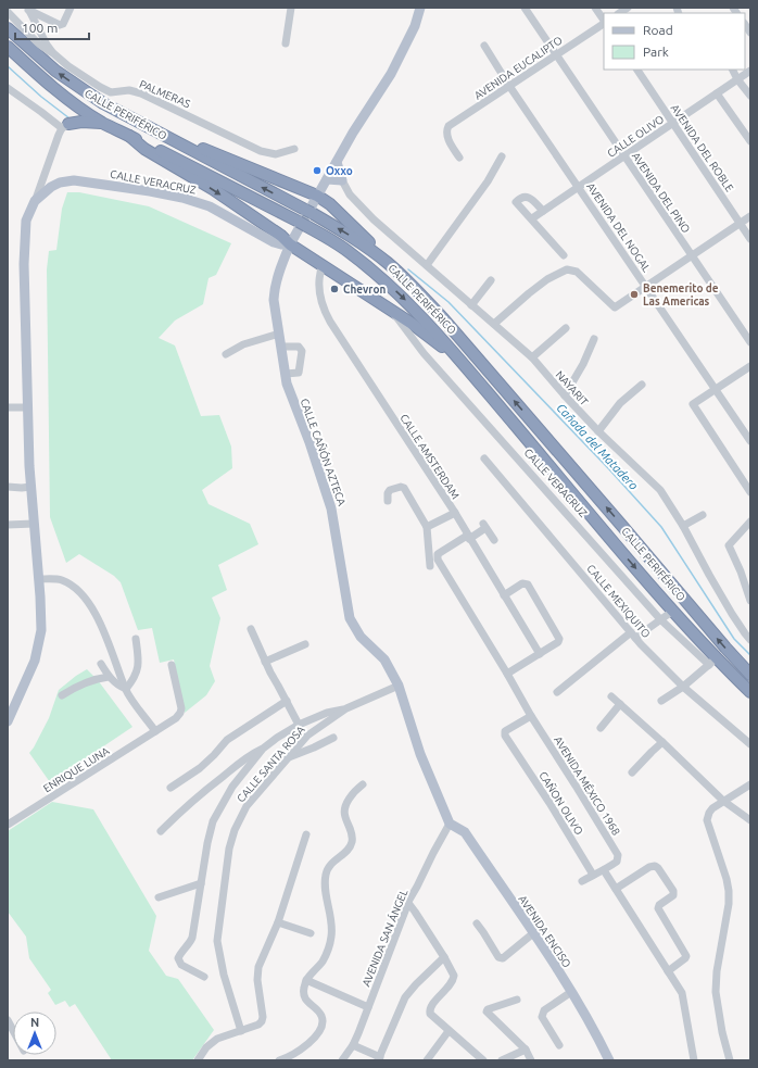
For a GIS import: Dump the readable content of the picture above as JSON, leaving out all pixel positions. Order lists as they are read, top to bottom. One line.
{"streets":{"highway":["CALLE PERIFÉRICO"],"main road":["CALLE VERACRUZ","CALLE CAÑÓN AZTECA","AVENIDA ENCISO"],"street":["AVENIDA EUCALIPTO","PALMERAS","CALLE OLIVO","AVENIDA DEL ROBLE","AVENIDA DEL PINO","AVENIDA DEL NOGAL","NAYARIT","CALLE AMSTERDAM","CALLE MEXIQUITO","CALLE SANTA ROSA","ENRIQUE LUNA","AVENIDA MÉXICO 1968","CAÑON OLIVO","AVENIDA SAN ÁNGEL"]},"crossings":[["AVENIDA EUCALIPTO","AVENIDA DEL PINO"],["AVENIDA EUCALIPTO","AVENIDA DEL NOGAL"],["CALLE PERIFÉRICO","CALLE VERACRUZ"],["CALLE OLIVO","AVENIDA DEL ROBLE"],["CALLE OLIVO","AVENIDA DEL PINO"],["CALLE OLIVO","AVENIDA DEL NOGAL"],["CALLE VERACRUZ","CALLE CAÑÓN AZTECA"],["CALLE CAÑÓN AZTECA","CALLE SANTA ROSA"],["CALLE CAÑÓN AZTECA","AVENIDA ENCISO"],["CALLE CAÑÓN AZTECA","AVENIDA SAN ÁNGEL"],["CALLE AMSTERDAM","AVENIDA MÉXICO 1968"],["AVENIDA MÉXICO 1968","CAÑON OLIVO"],["AVENIDA ENCISO","AVENIDA SAN ÁNGEL"]],"water":["Cañada del Matadero"],"places":["Oxxo","Chevron","Benemerito de Las Americas"],"legend":["Road","Park"],"scale_bar":"100 m","north":"top"}
